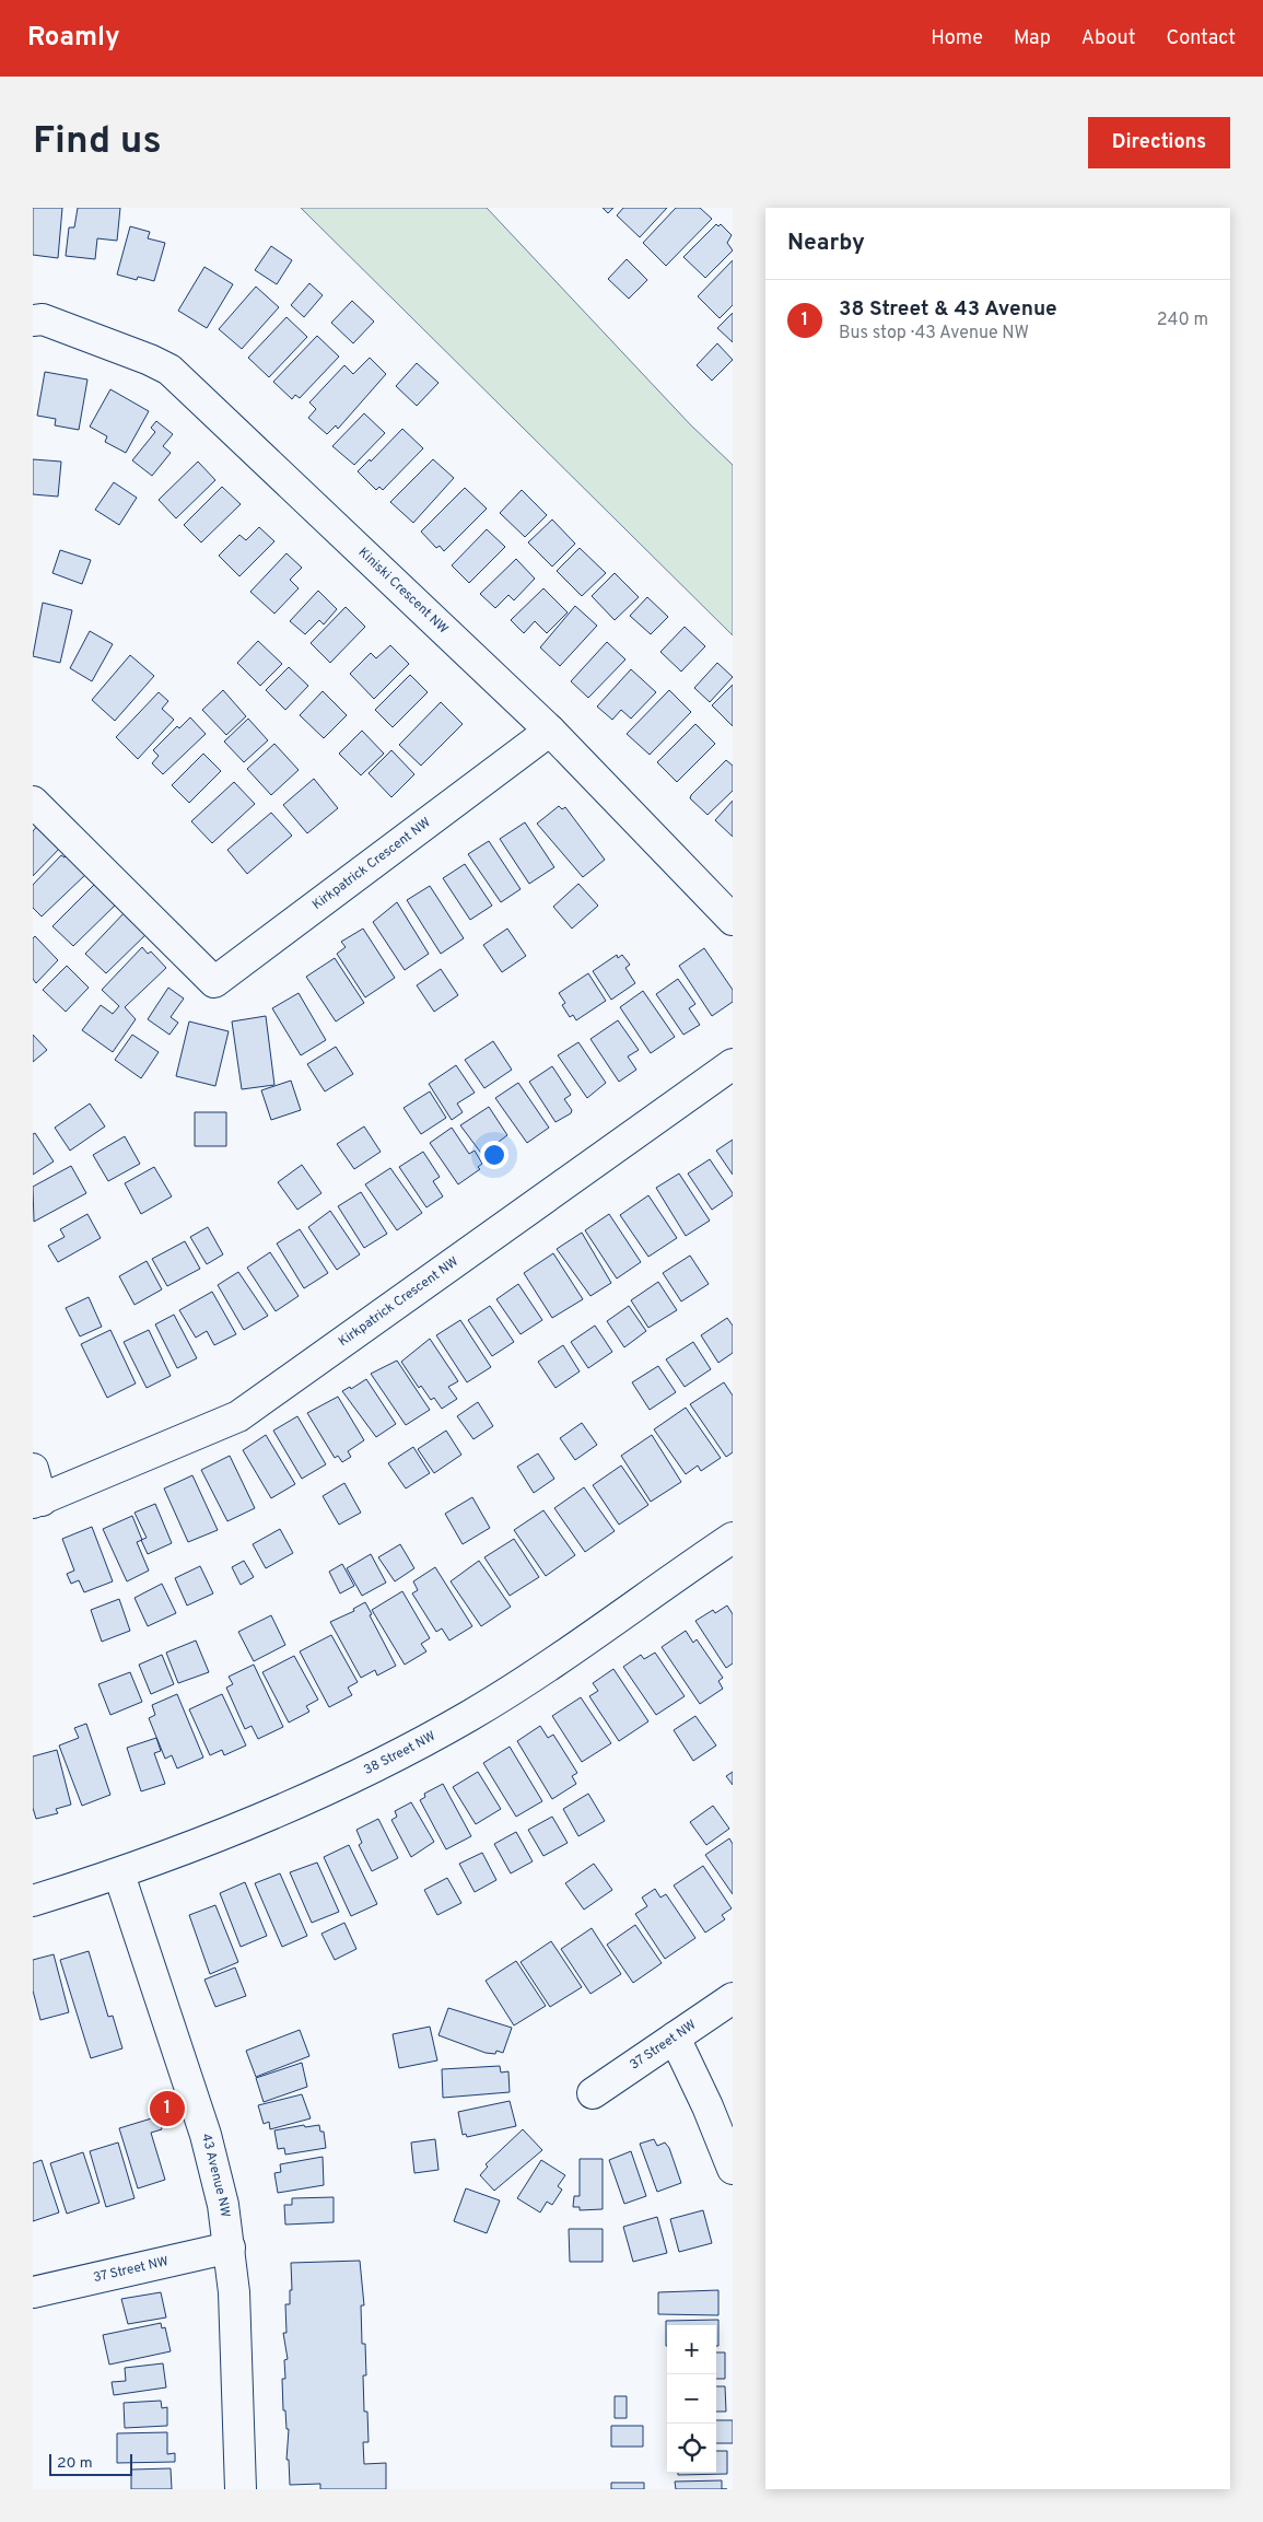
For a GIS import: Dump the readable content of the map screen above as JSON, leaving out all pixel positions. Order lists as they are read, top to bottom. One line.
{"streets":{"street":["Kiniski Crescent NW","Kirkpatrick Crescent NW","38 Street NW","37 Street NW","43 Avenue NW"]},"crossings":[["Kiniski Crescent NW","Kirkpatrick Crescent NW"],["38 Street NW","43 Avenue NW"],["37 Street NW","43 Avenue NW"]],"scale_bar":"20 m","page":{"header":"Roamly","nav":["Home","Map","About","Contact"],"buttons":"Directions","title":"Find us","heading":"Nearby","list":[{"mark":"1","name":"38 Street & 43 Avenue","note":"Bus stop · 43 Avenue NW","value":"240 m"}],"pins":"1","map_buttons":["+","−"],"scale":"20 m"}}
